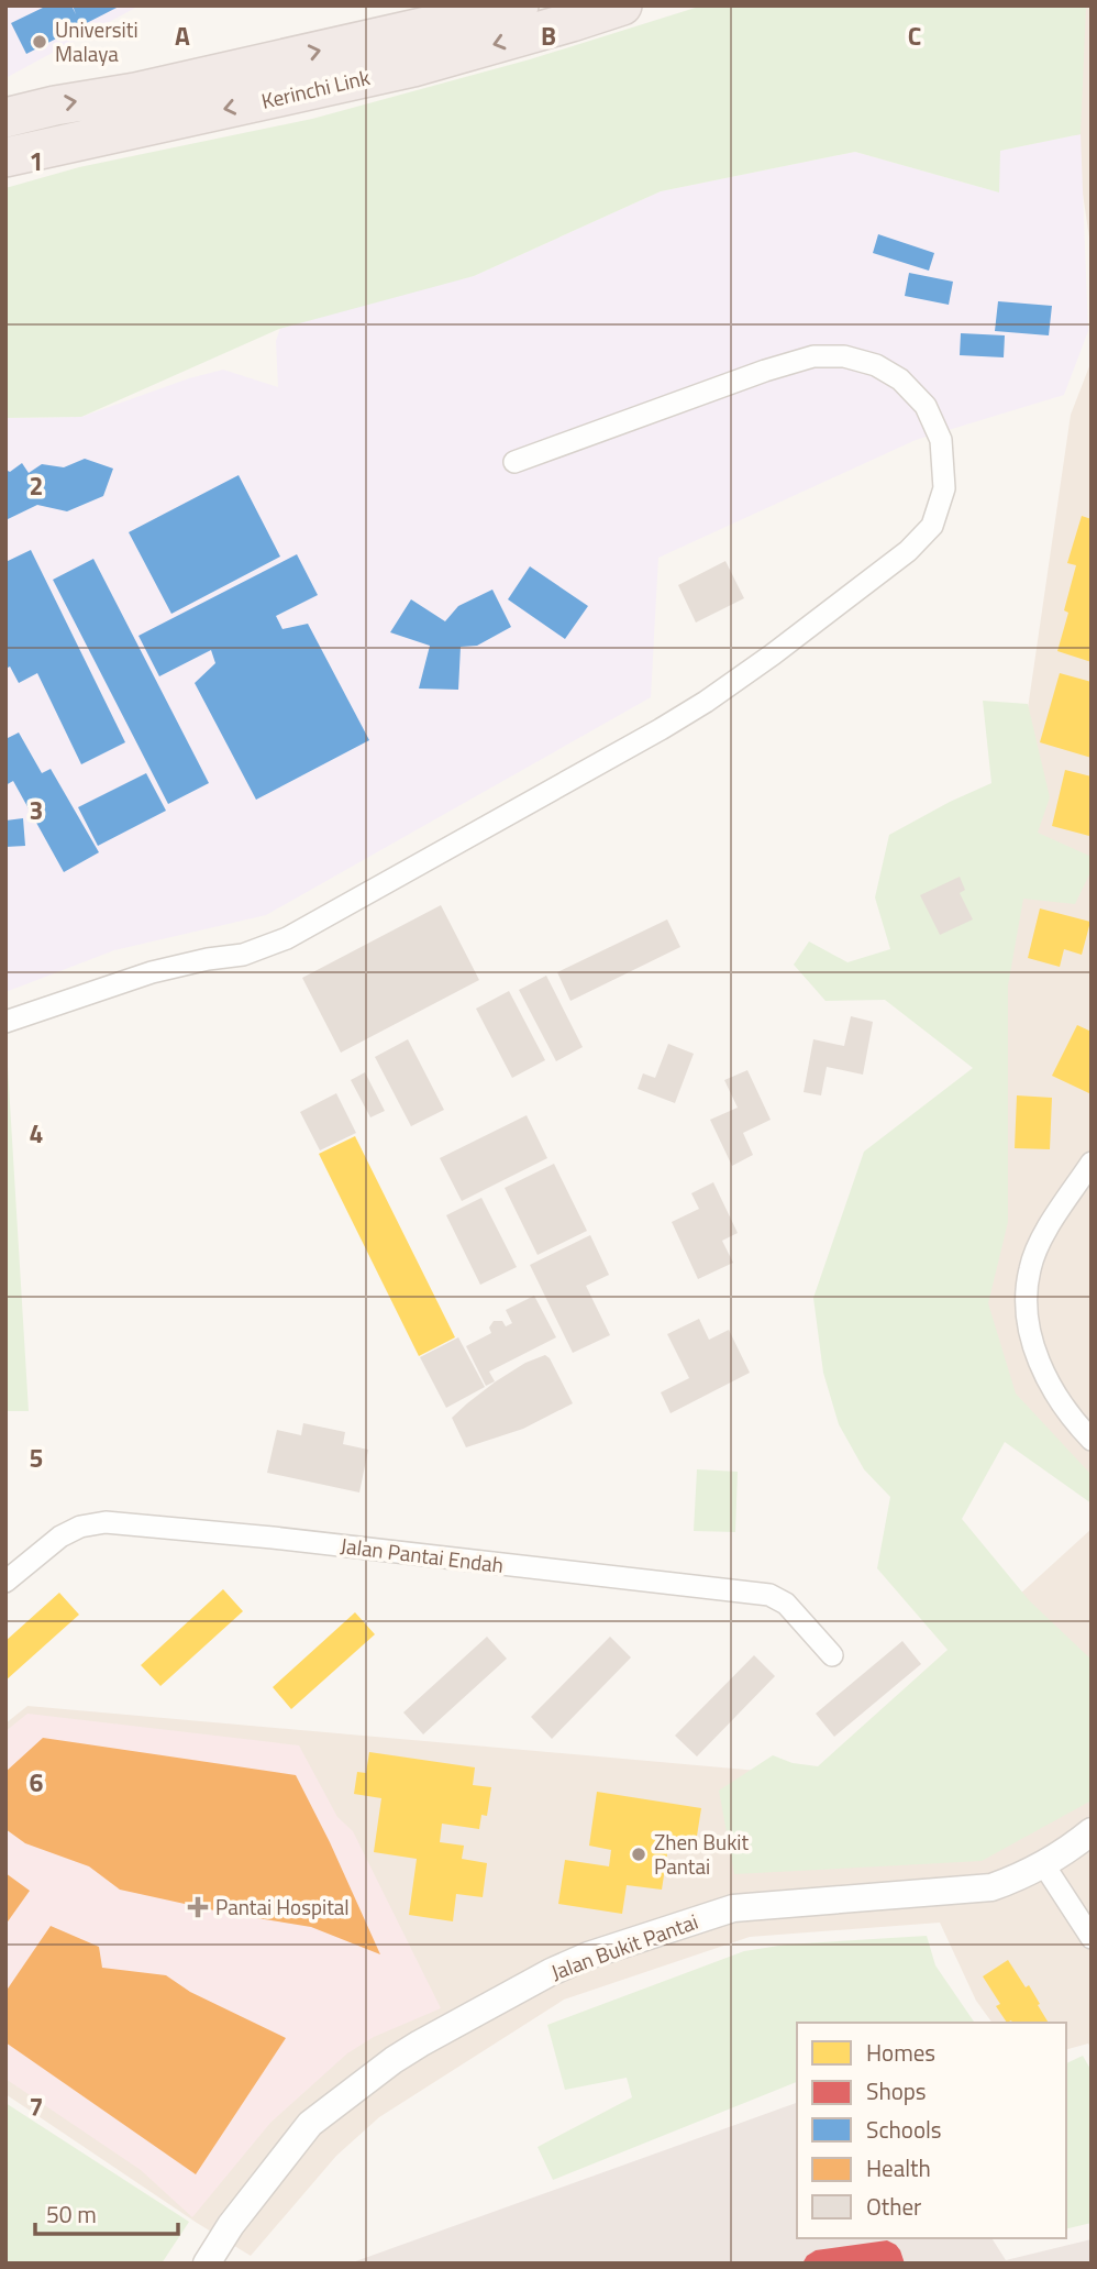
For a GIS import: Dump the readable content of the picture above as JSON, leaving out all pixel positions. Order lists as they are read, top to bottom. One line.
{"streets":{"highway":["Kerinchi Link"],"street":["Jalan Pantai Endah","Jalan Bukit Pantai"]},"places":{"other":["Universiti Malaya","Zhen Bukit Pantai"],"health":["Pantai Hospital"]},"legend":["Homes","Shops","Schools","Health","Other"],"scale_bar":"50 m","grid":{"columns":["A","B","C"],"rows":["1","2","3","4","5","6","7"]}}
